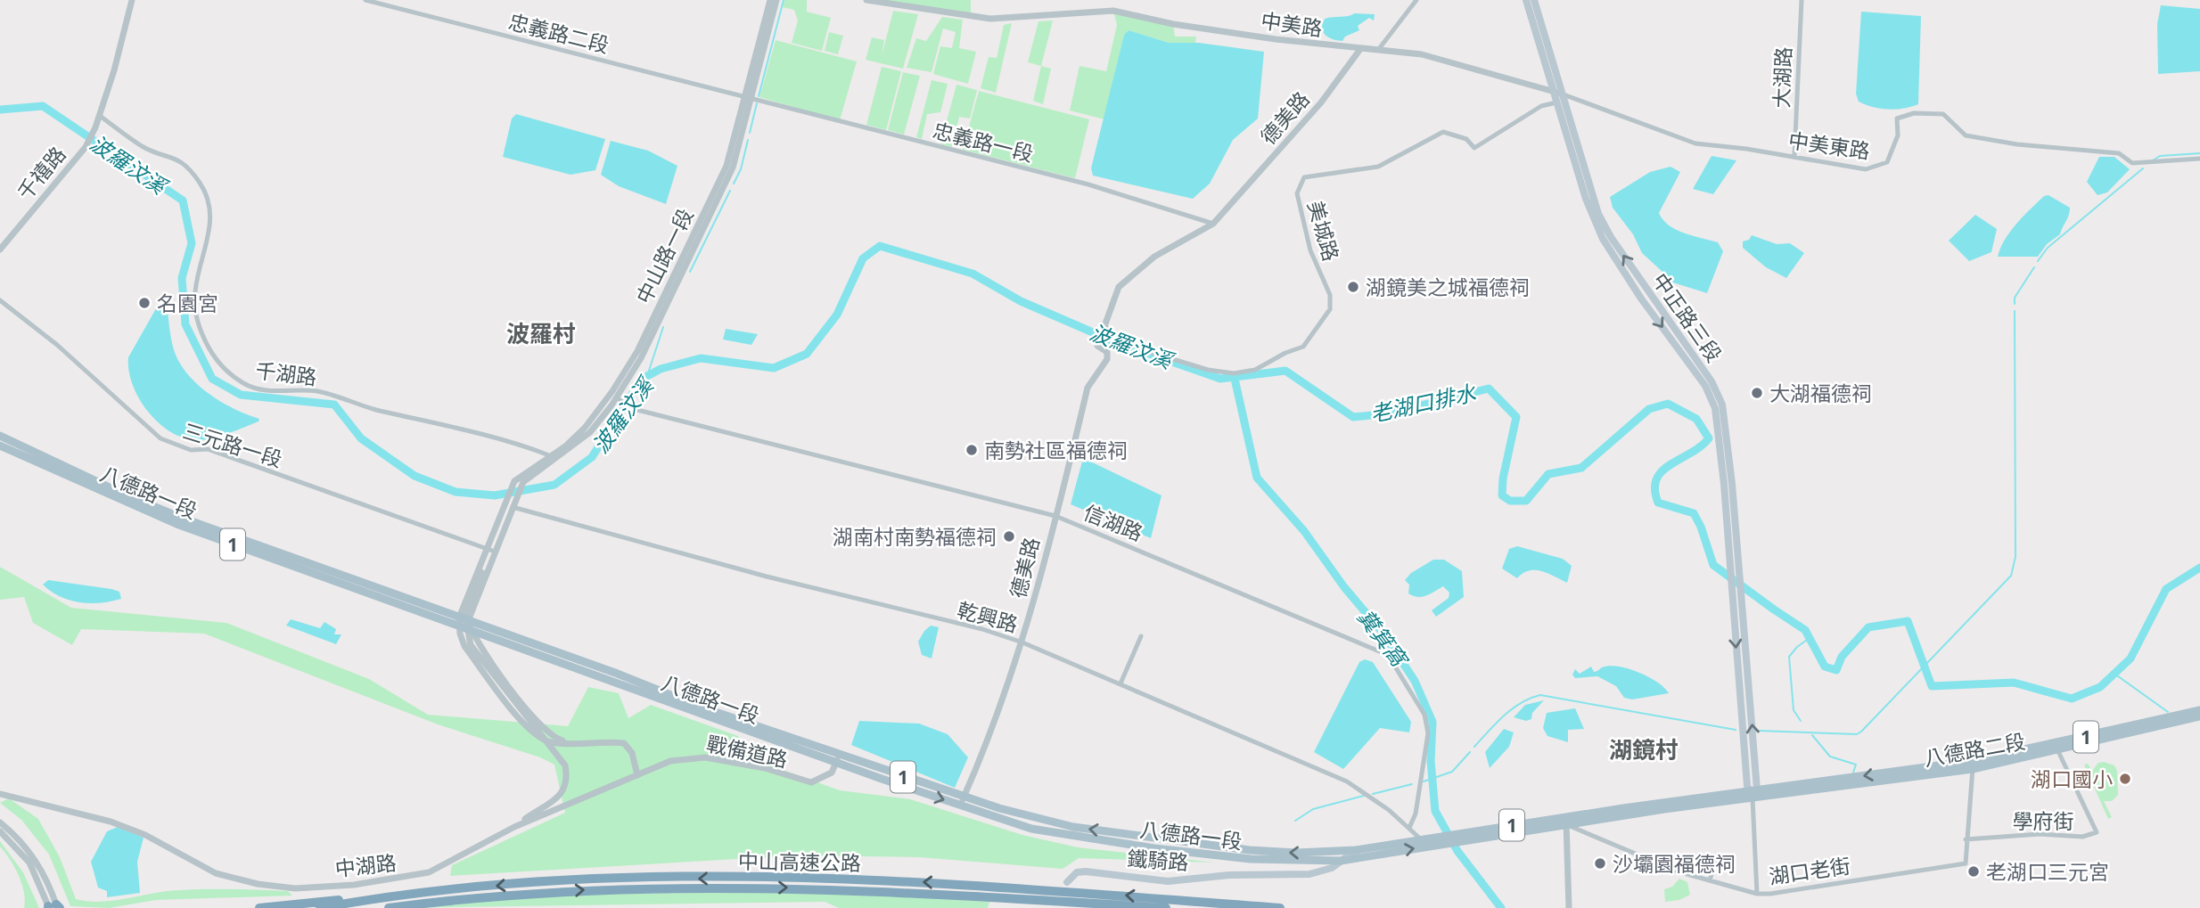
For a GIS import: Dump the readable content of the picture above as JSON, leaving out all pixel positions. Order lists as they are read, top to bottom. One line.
{"streets":{"highway":["中山高速公路"],"main road":["中正路三段","八德路一段","1","八德路二段","鐵騎路"],"street":["中美路","忠義路二段","大湖路","德美路","忠義路一段","中美東路","千禧路","美城路","中山路一段","千湖路","三元路一段","信湖路","乾興路","戰備道路","學府街","中湖路","湖口老街"]},"crossings":[["中美路","德美路"],["中美路","中美東路"],["中美路","中正路三段"],["忠義路二段","忠義路一段"],["忠義路二段","中山路一段"],["大湖路","中美東路"],["德美路","忠義路一段"],["德美路","美城路"],["德美路","八德路一段"],["德美路","信湖路"],["德美路","乾興路"],["忠義路一段","中山路一段"],["中美東路","中正路三段"],["千禧路","千湖路"],["美城路","中正路三段"],["中山路一段","千湖路"],["中山路一段","信湖路"],["中山路一段","乾興路"],["中正路三段","1"],["中正路三段","八德路二段"],["八德路一段","1"],["八德路一段","乾興路"],["八德路一段","戰備道路"],["八德路一段","鐵騎路"],["信湖路","乾興路"],["1","八德路二段"],["1","湖口老街"],["八德路二段","學府街"],["八德路二段","湖口老街"],["戰備道路","中湖路"],["學府街","湖口老街"]],"districts":["波羅村","湖鏡村"],"water":["波羅汶溪","老湖口排水","糞箕窩"],"places":["湖鏡美之城福德祠","名園宮","大湖福德祠","南勢社區福德祠","湖南村南勢福德祠","湖口國小","沙壩園福德祠","老湖口三元宮"]}
